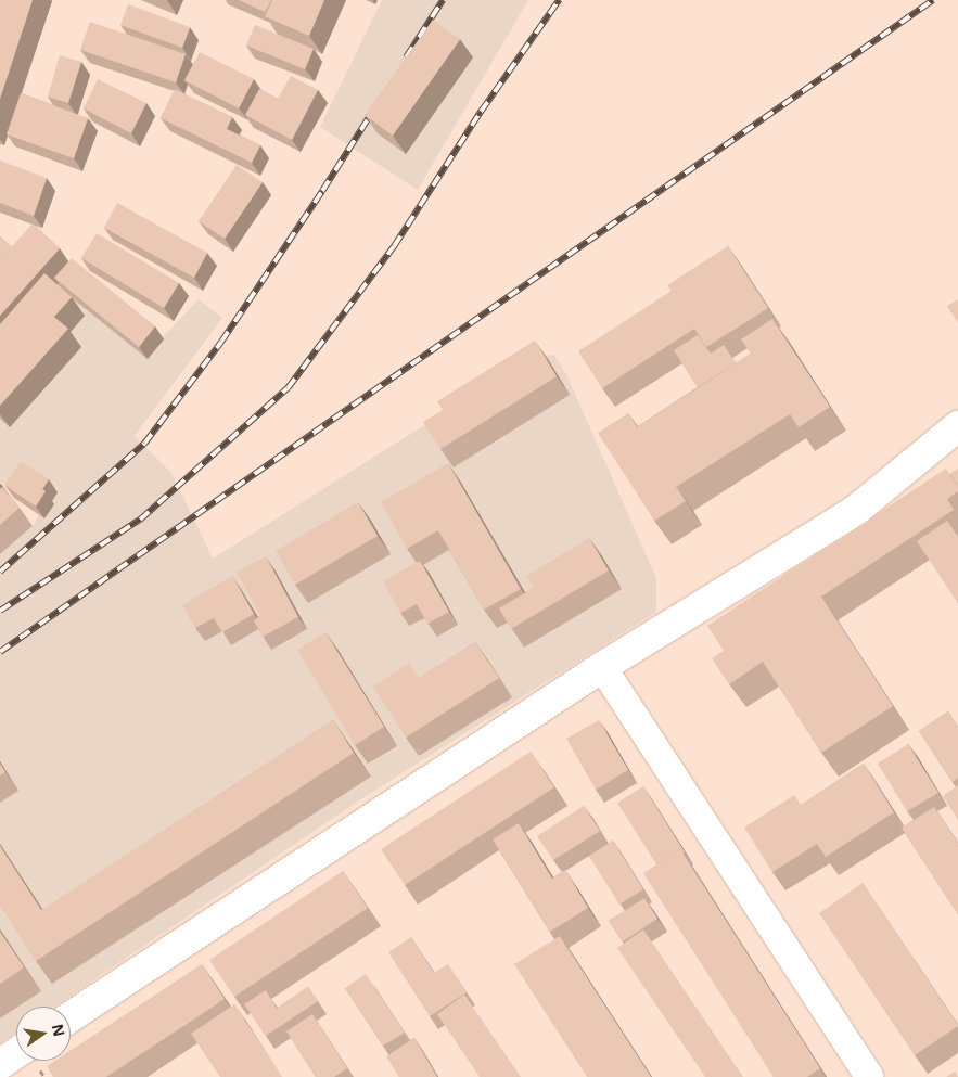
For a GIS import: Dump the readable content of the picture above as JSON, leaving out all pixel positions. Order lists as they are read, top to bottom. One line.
{"north":"right"}
